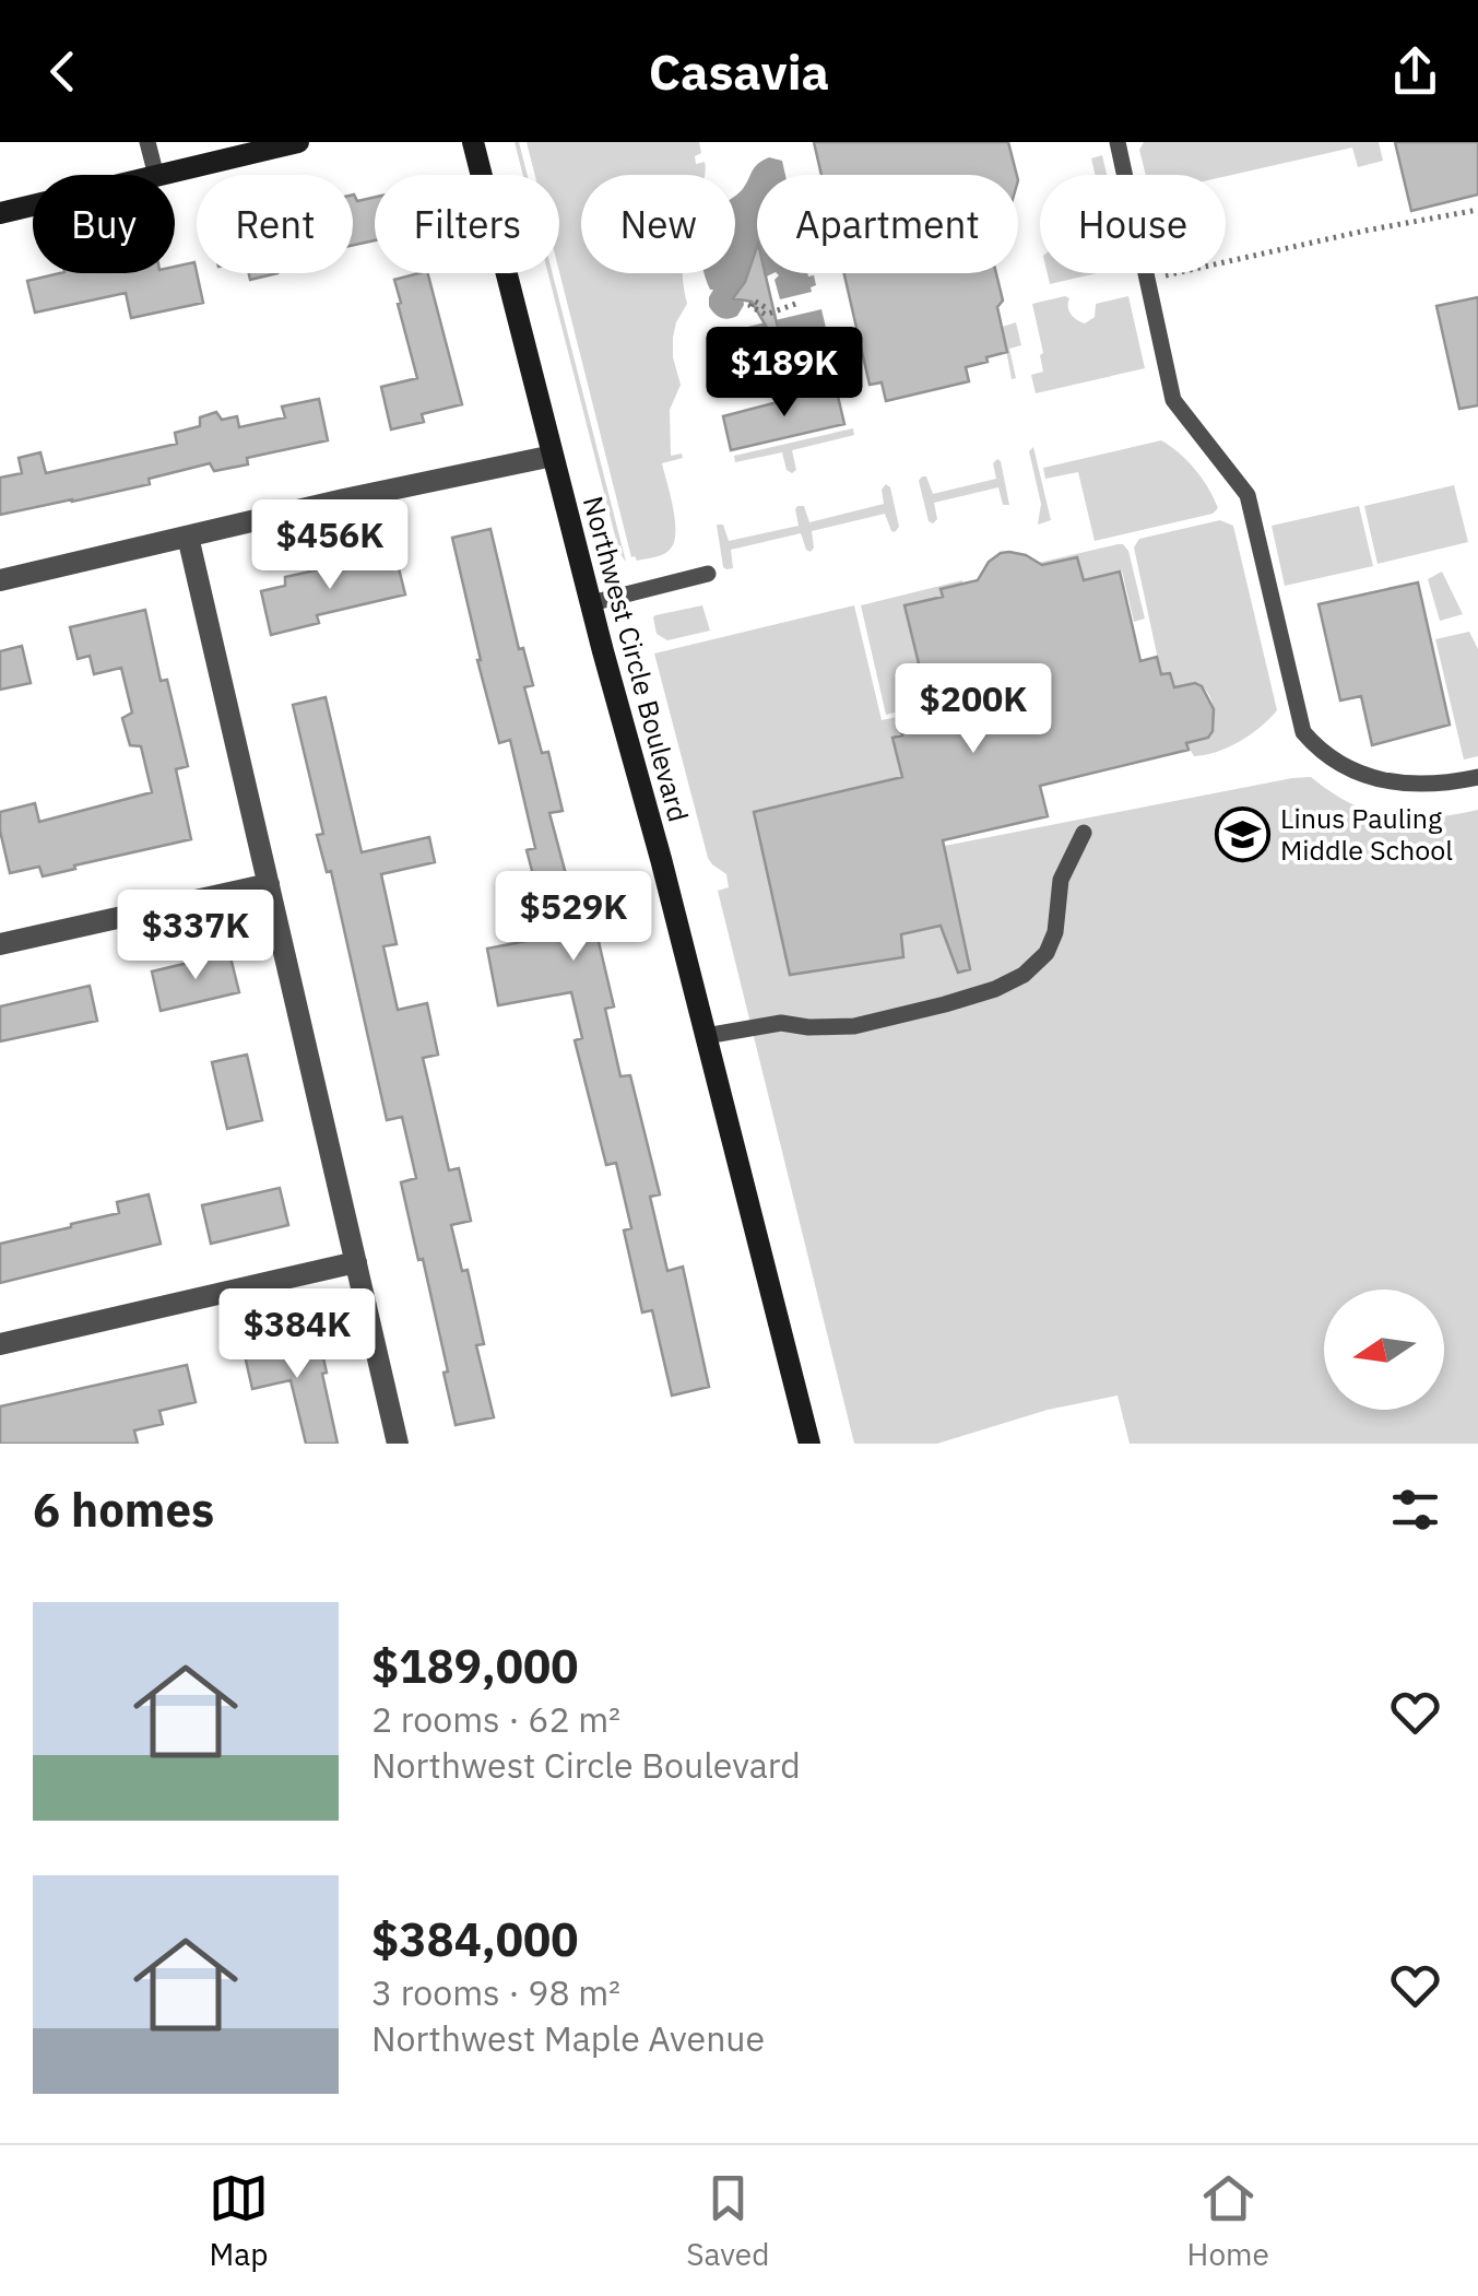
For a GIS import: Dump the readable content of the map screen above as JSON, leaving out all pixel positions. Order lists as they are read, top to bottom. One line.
{"streets":{"main road":["Northwest Circle Boulevard"]},"places":{"school or university":["Linus Pauling Middle School"]},"north":"left","page":{"header":"Casavia","chip":["Buy","Rent","Filters","New","Apartment","House"],"price":["$189K","$456K","$200K","$529K","$337K","$384K"],"heading":"6 homes","list":[{"name":"$189,000","note":"2 rooms · 62 m² · Northwest Circle Boulevard"},{"name":"$384,000","note":"3 rooms · 98 m² · Northwest Maple Avenue"}],"tabs":["Map","Saved","Home"]}}
